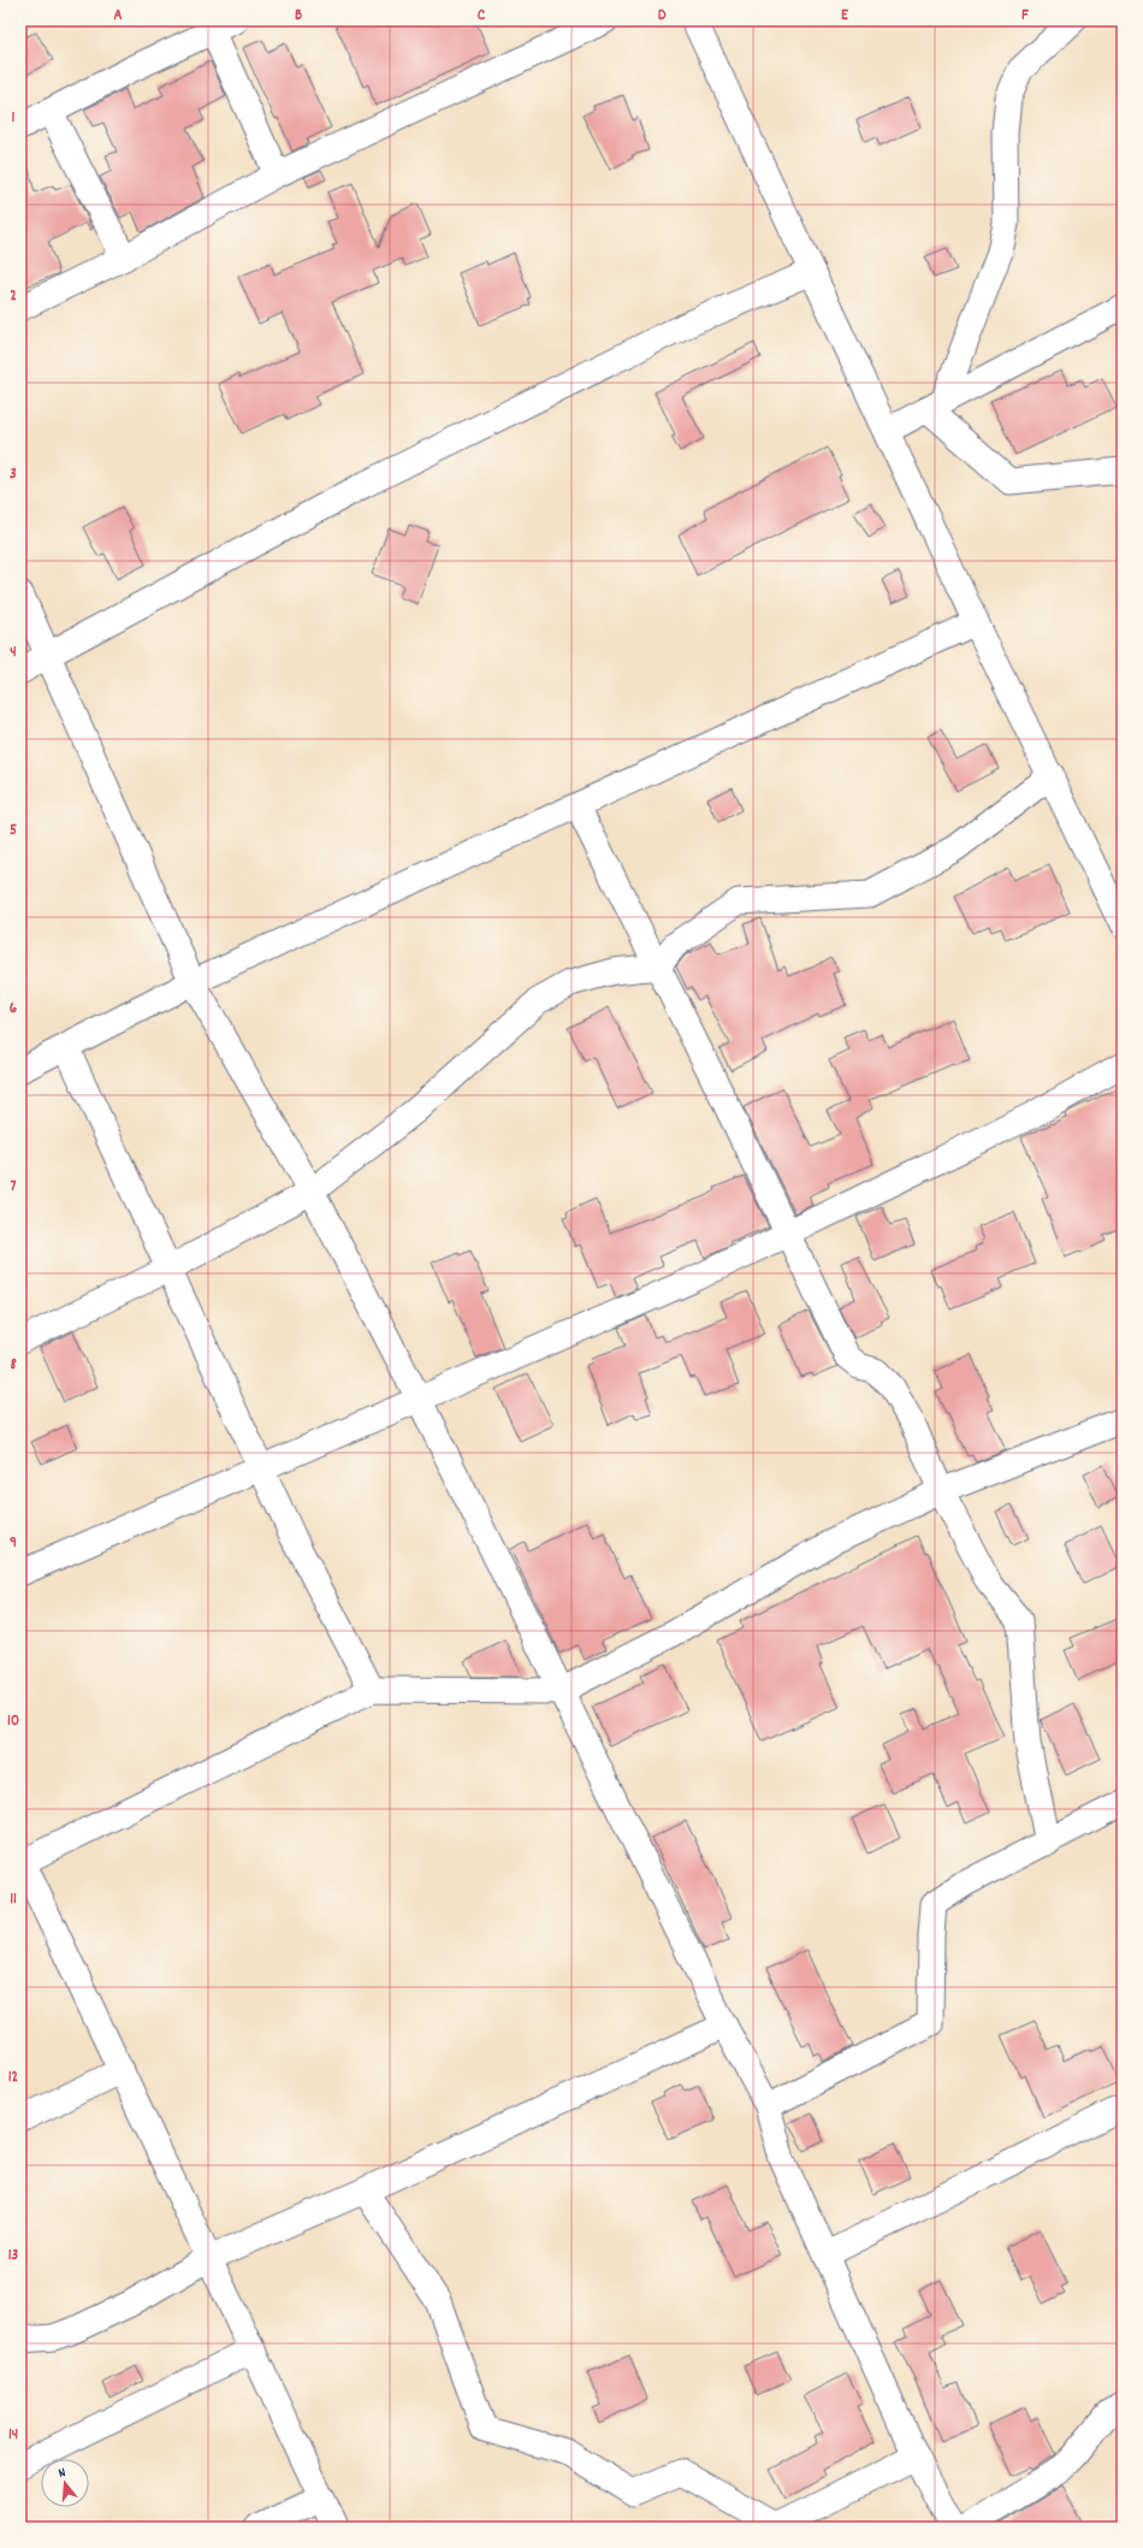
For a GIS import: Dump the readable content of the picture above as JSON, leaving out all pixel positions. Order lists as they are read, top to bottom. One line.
{"north":"top","grid":{"columns":["A","B","C","D","E","F"],"rows":["1","2","3","4","5","6","7","8","9","10","11","12","13","14"]}}
